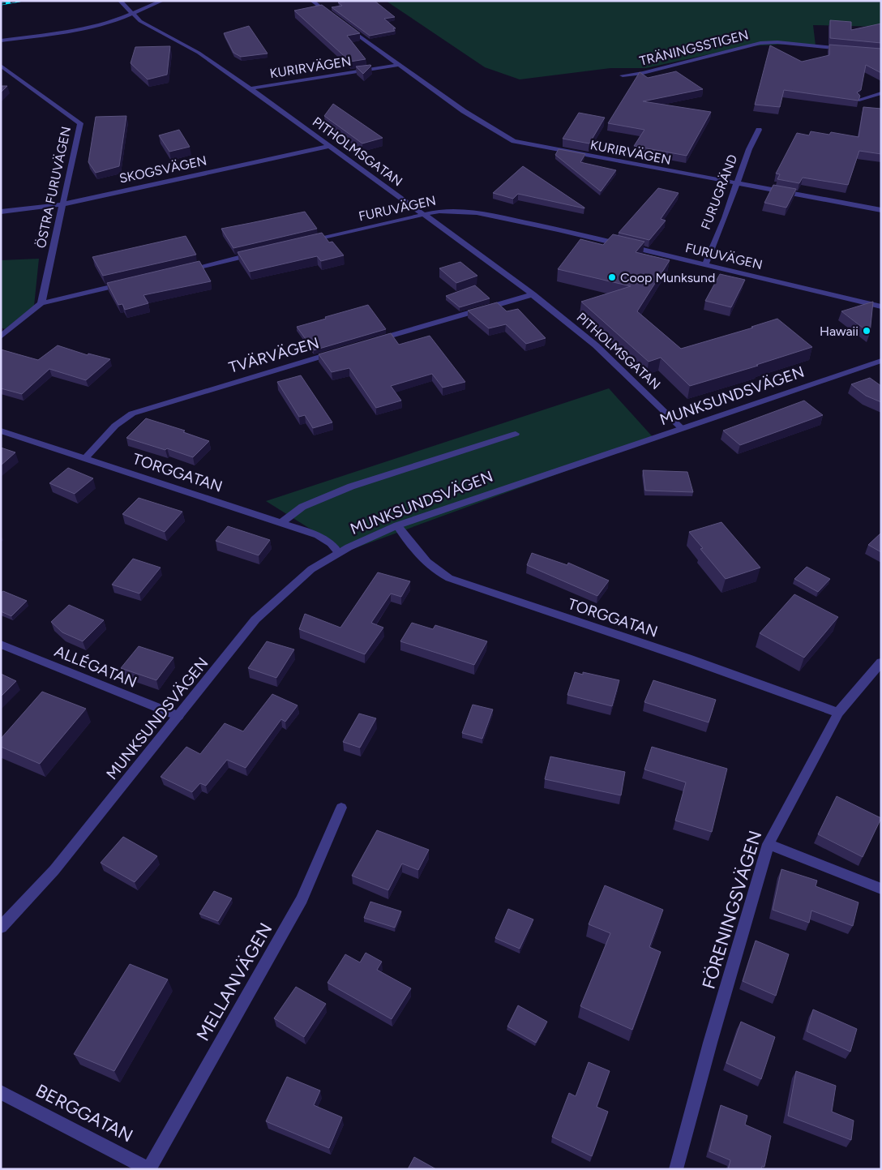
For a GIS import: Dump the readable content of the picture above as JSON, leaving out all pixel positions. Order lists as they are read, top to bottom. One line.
{"streets":{"street":["TRÄNINGSSTIGEN","KURIRVÄGEN","PITHOLMSGATAN","SKOGSVÄGEN","ÖSTRA FURUVÄGEN","FURUGRÄND","FURUVÄGEN","TVÄRVÄGEN","MUNKSUNDSVÄGEN","TORGGATAN","ALLÉGATAN","FÖRENINGSVÄGEN","MELLANVÄGEN","BERGGATAN"]},"crossings":[["KURIRVÄGEN","PITHOLMSGATAN"],["KURIRVÄGEN","FURUGRÄND"],["PITHOLMSGATAN","SKOGSVÄGEN"],["PITHOLMSGATAN","FURUVÄGEN"],["PITHOLMSGATAN","MUNKSUNDSVÄGEN"],["SKOGSVÄGEN","ÖSTRA FURUVÄGEN"],["FURUGRÄND","FURUVÄGEN"],["TVÄRVÄGEN","TORGGATAN"],["MUNKSUNDSVÄGEN","TORGGATAN"],["MUNKSUNDSVÄGEN","ALLÉGATAN"],["TORGGATAN","FÖRENINGSVÄGEN"],["MELLANVÄGEN","BERGGATAN"]],"places":["Coop Munksund","Hawaii"]}
